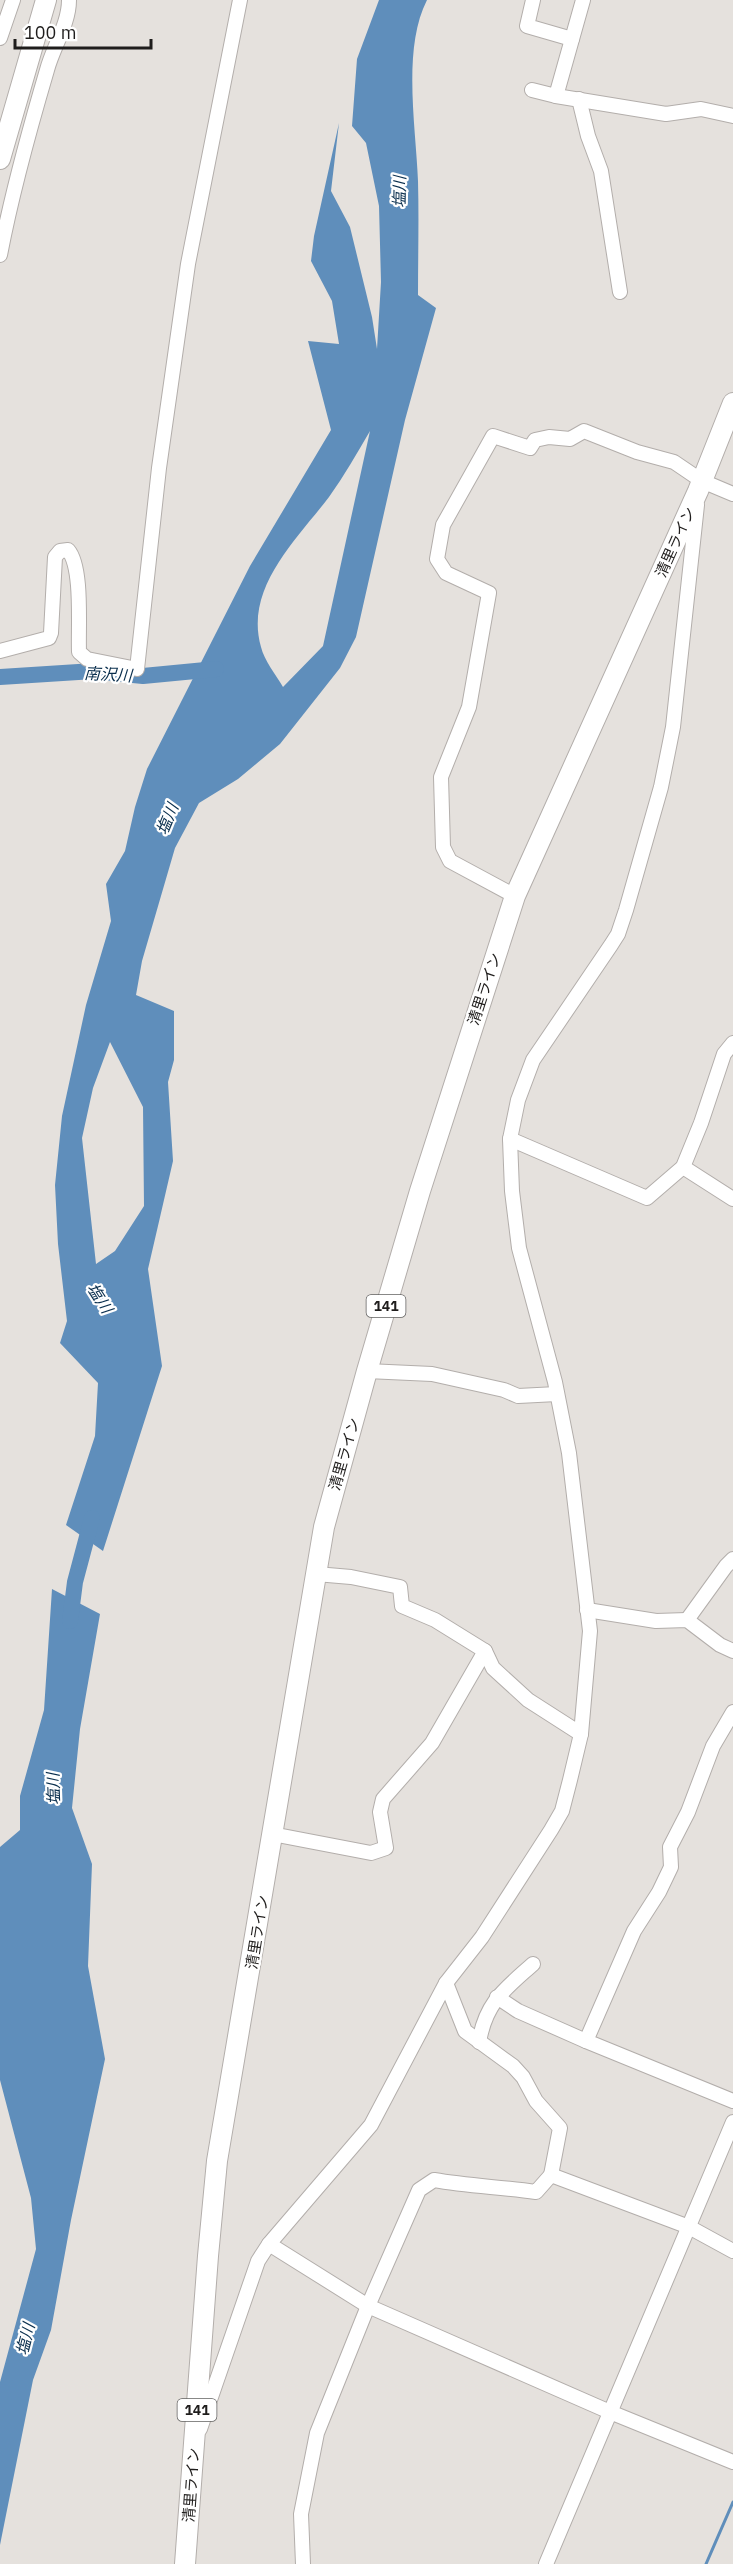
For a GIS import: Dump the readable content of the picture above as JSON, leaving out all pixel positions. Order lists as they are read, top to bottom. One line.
{"streets":{"highway":["清里ライン","141"]},"water":["塩川","南沢川"],"scale_bar":"100 m"}
